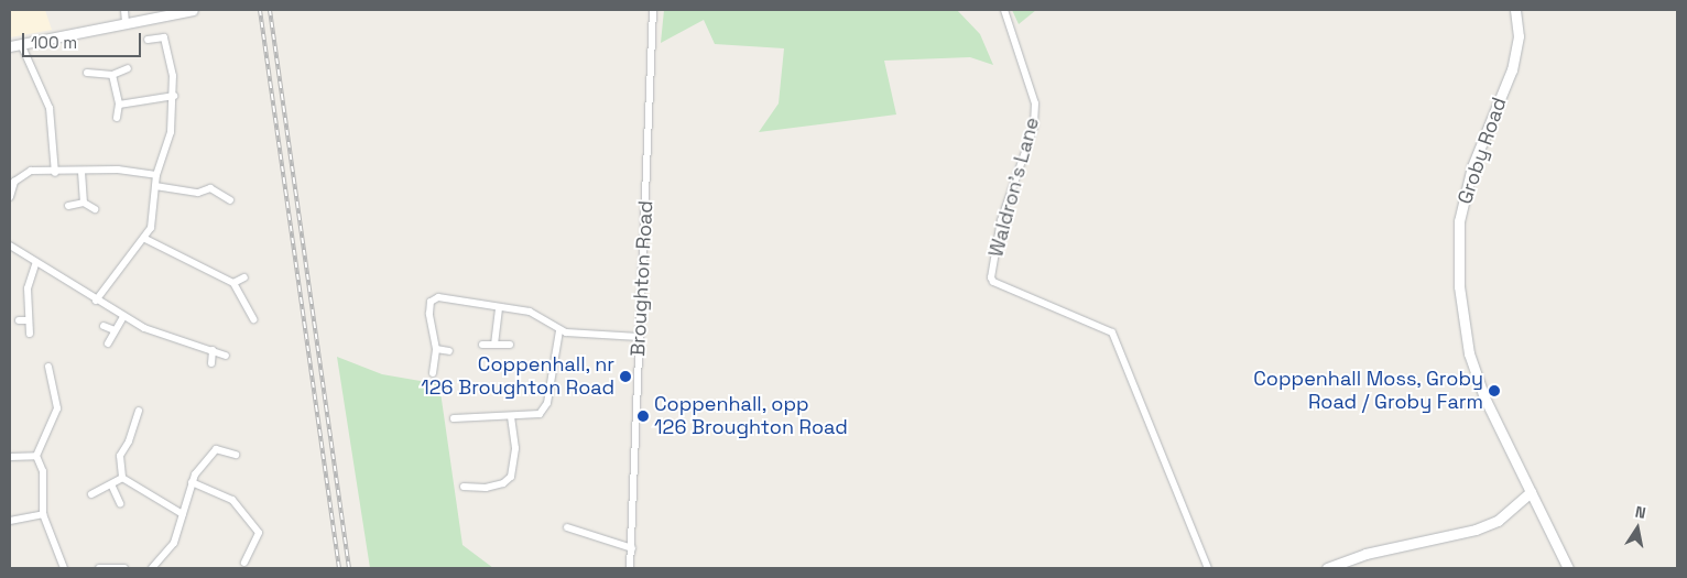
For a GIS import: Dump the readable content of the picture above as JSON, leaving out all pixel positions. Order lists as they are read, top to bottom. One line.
{"streets":{"street":["Groby Road","Waldron's Lane","Broughton Road"]},"places":["Coppenhall, nr 126 Broughton Road","Coppenhall Moss, Groby Road / Groby Farm","Coppenhall, opp 126 Broughton Road"],"scale_bar":"100 m","north":"top"}
